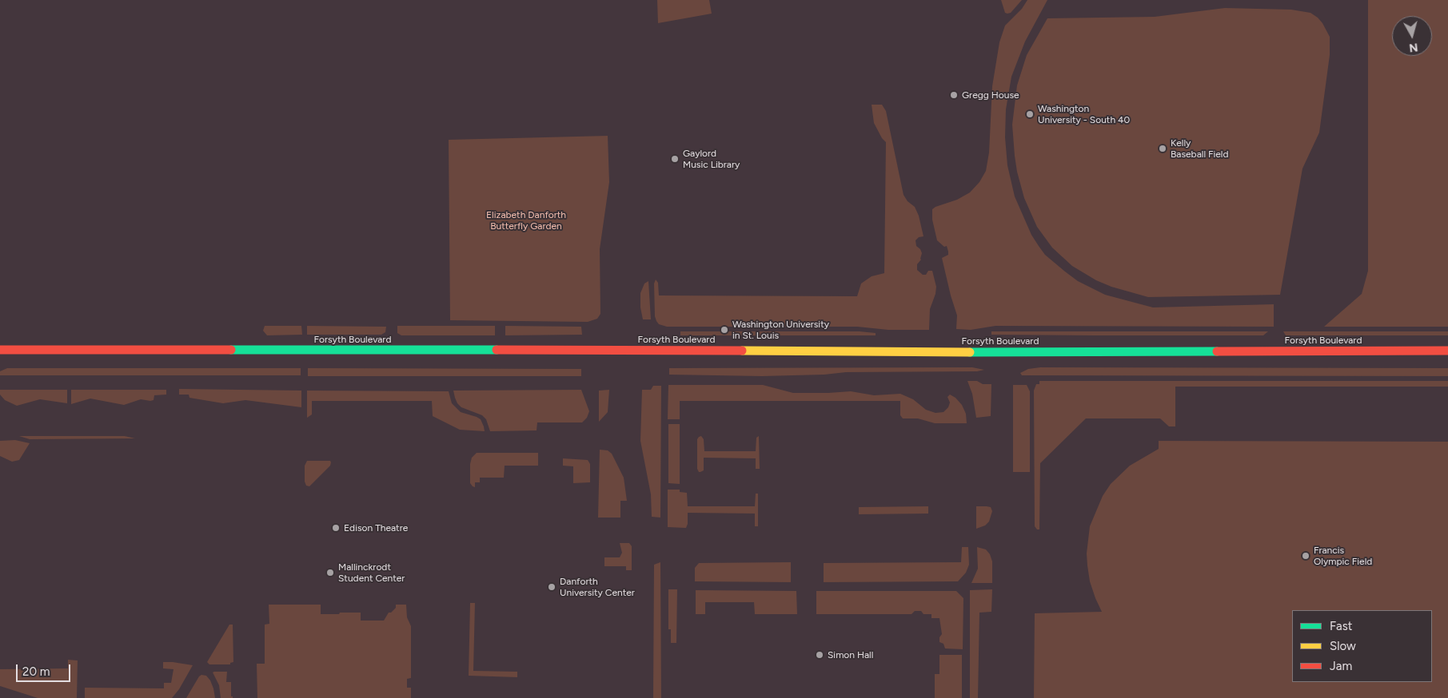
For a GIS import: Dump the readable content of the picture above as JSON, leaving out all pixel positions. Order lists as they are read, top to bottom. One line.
{"streets":{"main road":["Forsyth Boulevard"]},"parks":["Elizabeth Danforth Butterfly Garden"],"places":["Gregg House","Washington University - South 40","Kelly Baseball Field","Gaylord Music Library","Washington University in St. Louis","Edison Theatre","Francis Olympic Field","Mallinckrodt Student Center","Danforth University Center","Simon Hall"],"legend":["Fast","Slow","Jam"],"scale_bar":"20 m","north":"bottom"}
